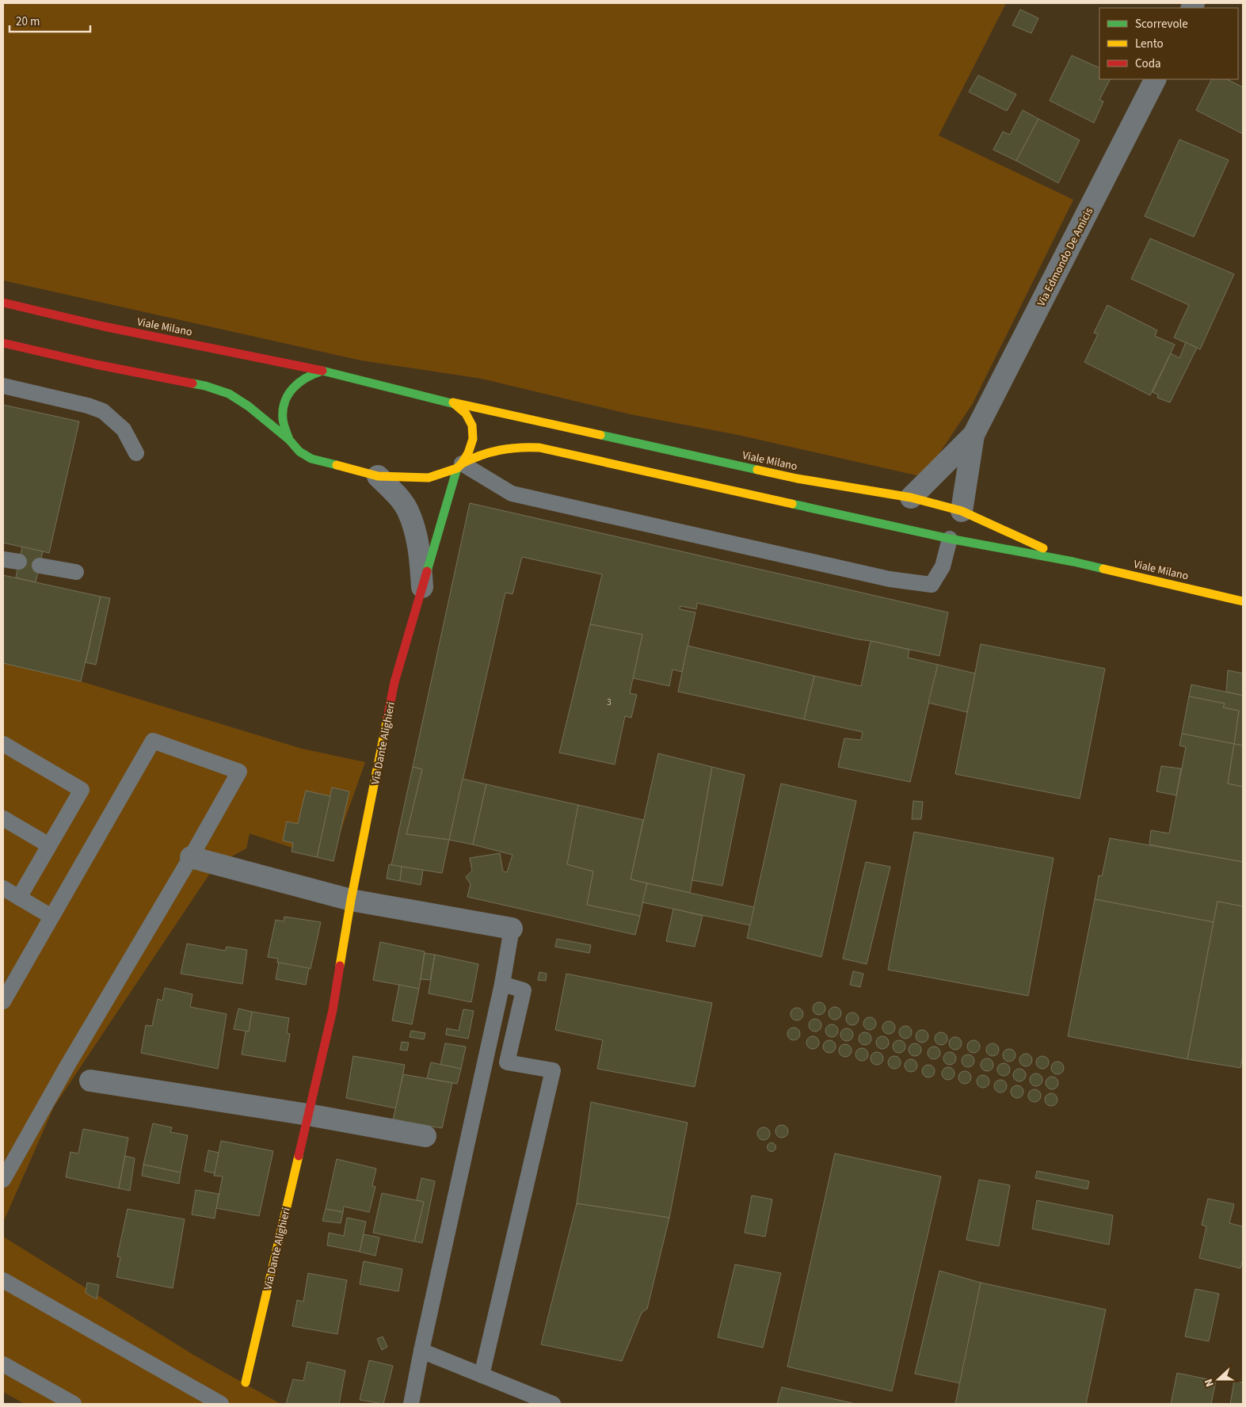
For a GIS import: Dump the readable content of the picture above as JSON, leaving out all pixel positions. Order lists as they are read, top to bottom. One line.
{"streets":{"main road":["Viale Milano","Via Dante Alighieri"],"street":["Via Edmondo De Amicis"]},"crossings":[["Via Edmondo De Amicis","Viale Milano"],["Viale Milano","Via Dante Alighieri"]],"house_numbers":["3"],"legend":["Scorrevole","Lento","Coda"],"scale_bar":"20 m","north":"left"}
